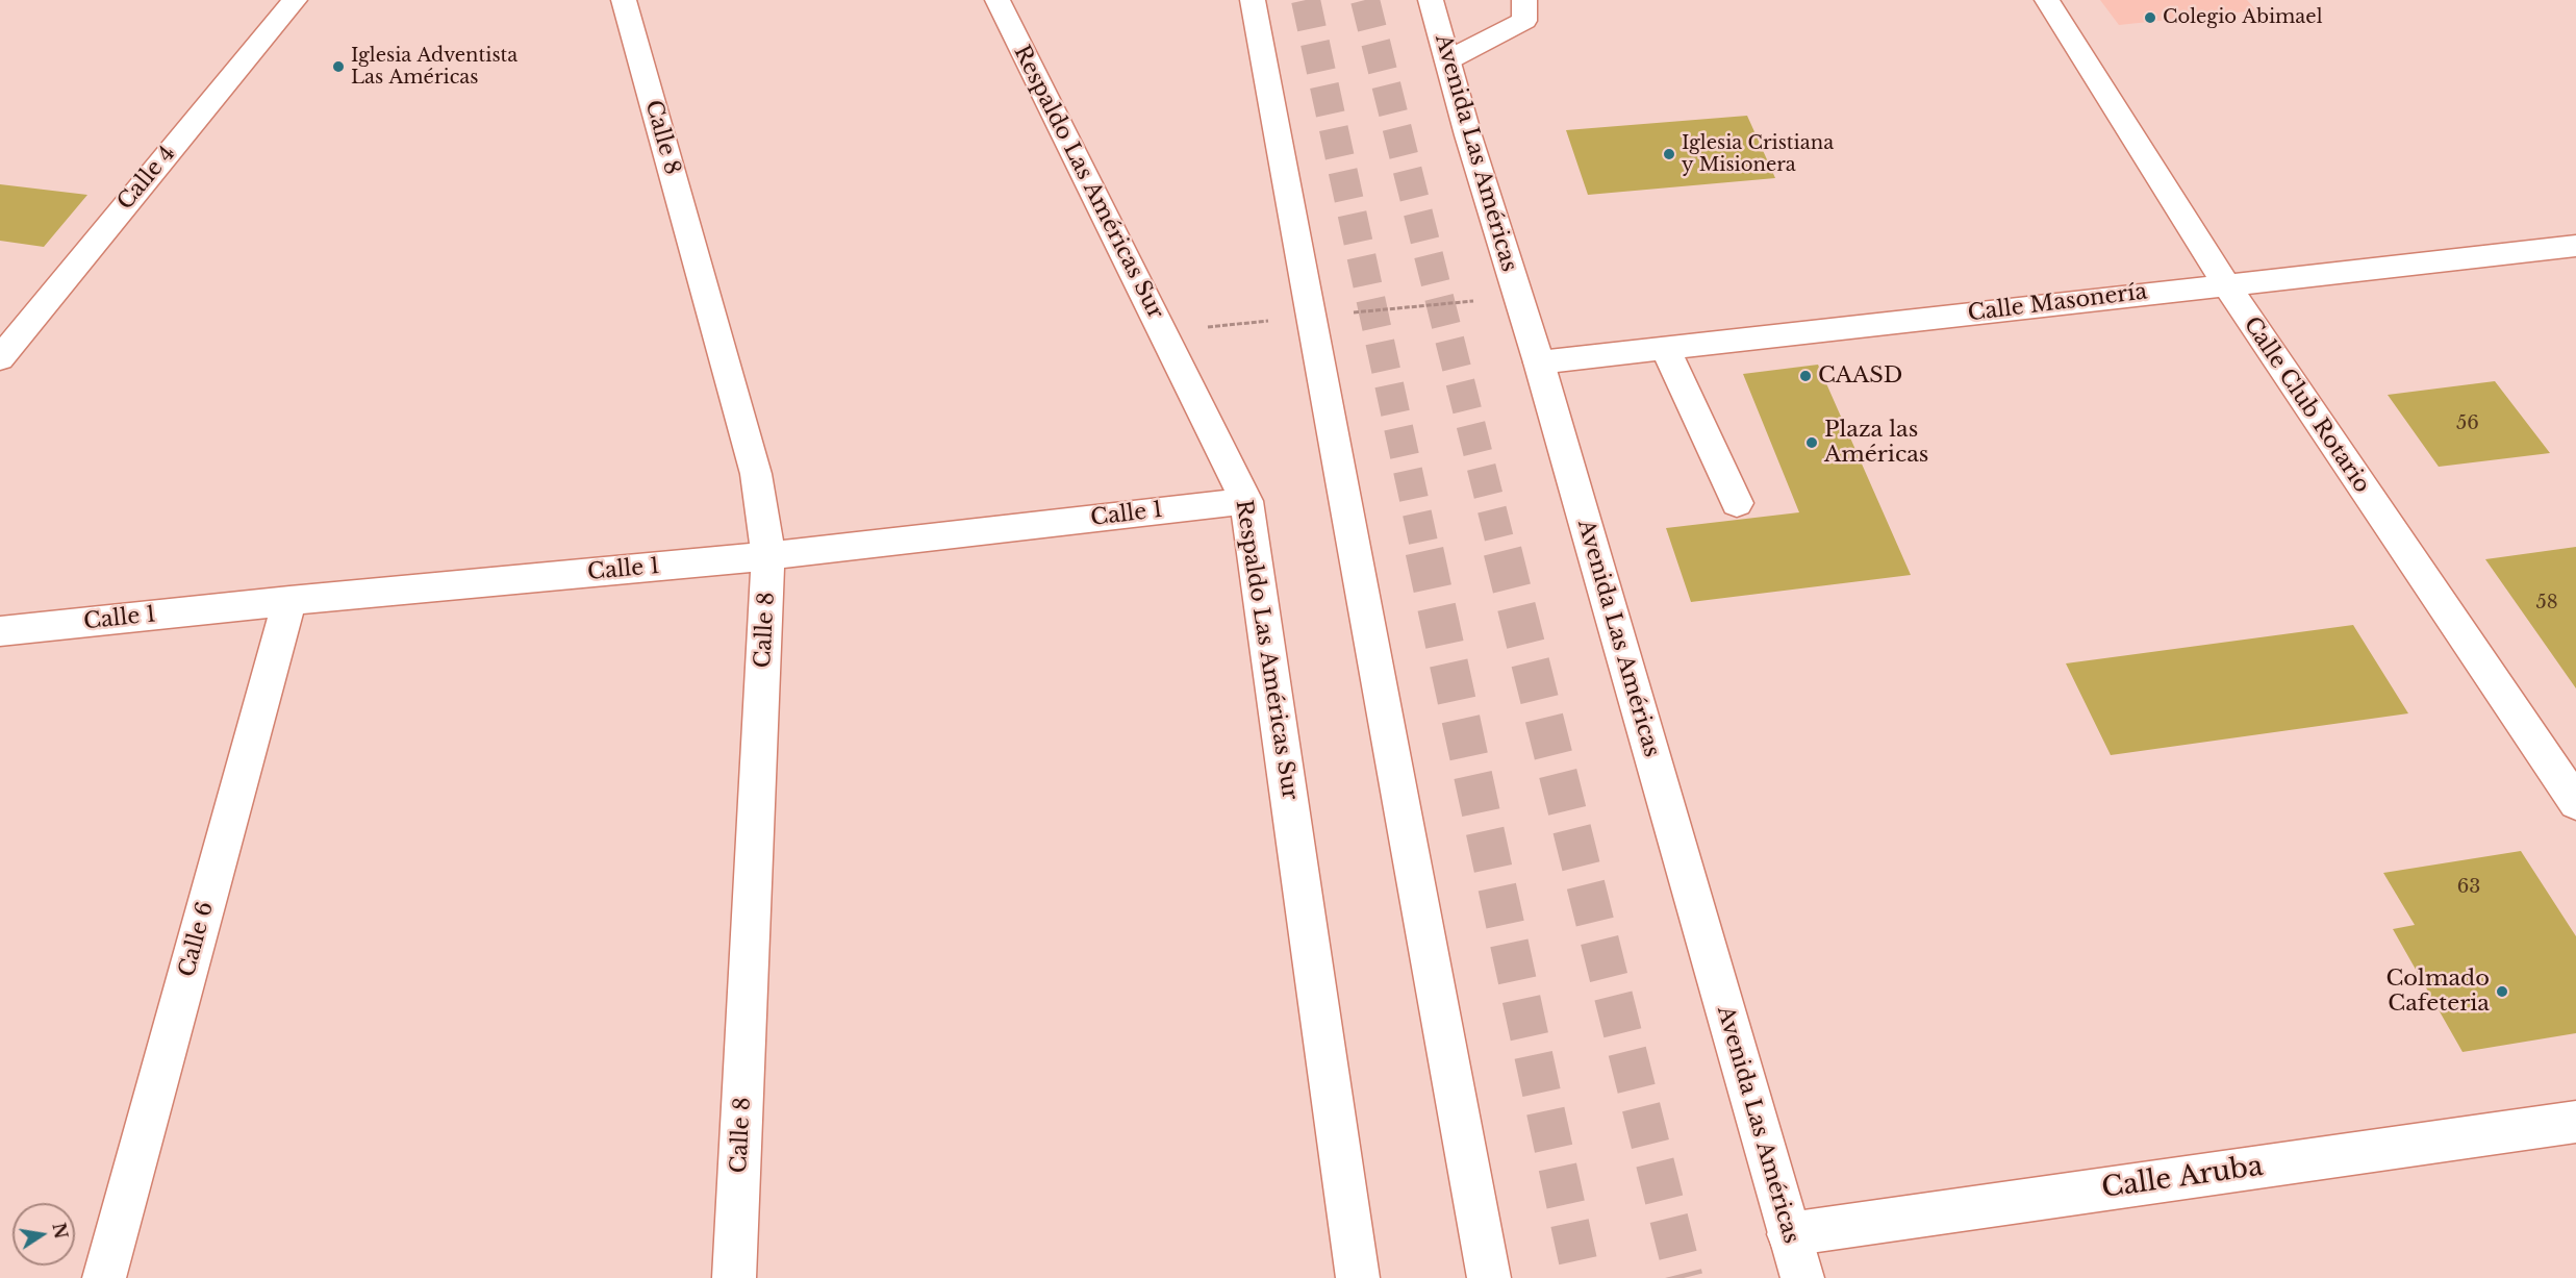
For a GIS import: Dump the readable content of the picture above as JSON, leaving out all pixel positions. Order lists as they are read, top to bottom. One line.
{"streets":{"street":["Calle 8","Avenida Las Américas","Calle 4","Respaldo Las Américas Sur","Calle Masonería","Calle Club Rotario","Calle 1","Calle 6","Calle Aruba"]},"crossings":[["Calle 8","Calle 1"],["Avenida Las Américas","Calle Masonería"],["Avenida Las Américas","Calle Aruba"],["Respaldo Las Américas Sur","Calle 1"],["Calle Masonería","Calle Club Rotario"],["Calle 1","Calle 6"]],"places":["Colegio Abimael","Iglesia Adventista Las Américas","Iglesia Cristiana y Misionera","CAASD","Plaza las Américas","Colmado Cafeteria"],"house_numbers":["56","58","63"],"north":"right"}
